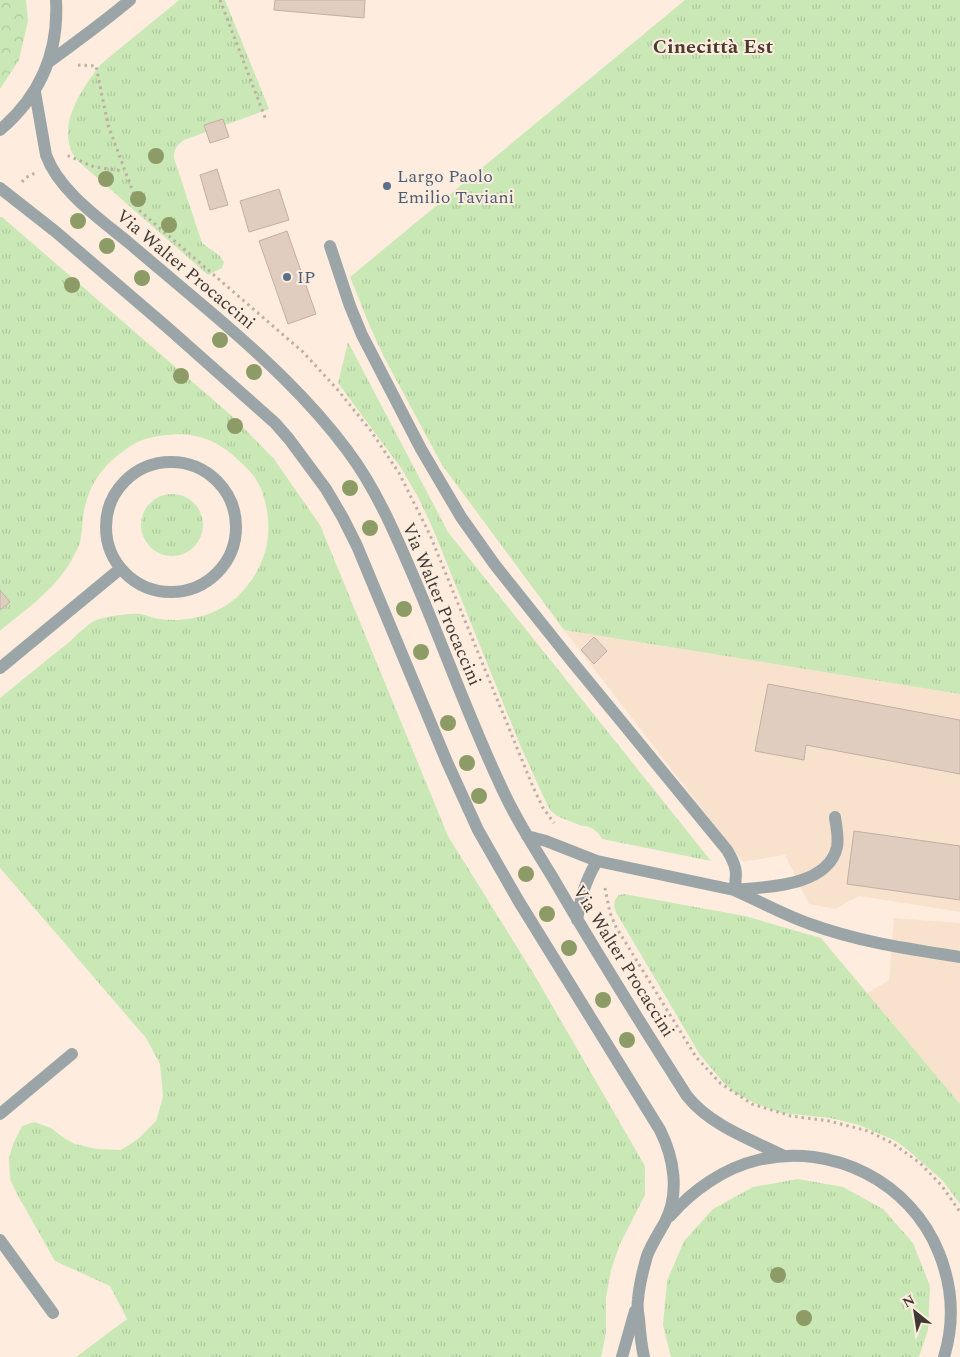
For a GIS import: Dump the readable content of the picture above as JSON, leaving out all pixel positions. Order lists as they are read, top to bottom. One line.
{"streets":{"street":["Via Walter Procaccini"]},"districts":["Cinecittà Est"],"places":["Largo Paolo Emilio Taviani","IP"],"north":"top left"}
